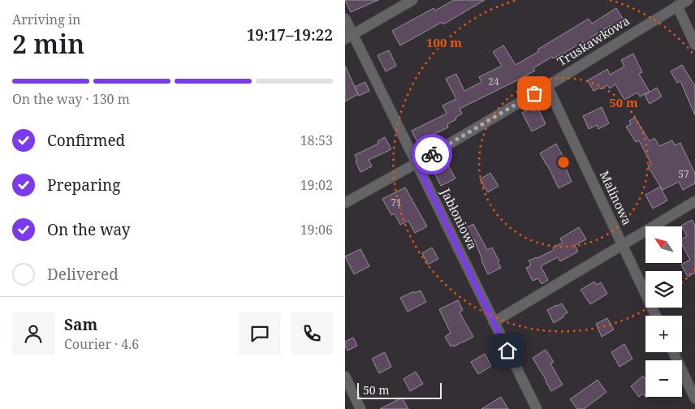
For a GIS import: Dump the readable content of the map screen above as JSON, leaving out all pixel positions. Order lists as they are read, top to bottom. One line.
{"streets":{"street":["Truskawkowa","Malinowa","Jabłoniowa"]},"crossings":[["Truskawkowa","Malinowa"],["Truskawkowa","Jabłoniowa"]],"house_numbers":["24","57","71"],"scale_bar":"50 m","north":"top left","page":{"heading":["2 min","Arriving in","19:17–19:22"],"panel":["Sam","Courier · 4.6"],"bar":"On the way · 130 m","list":[["Confirmed","18:53"],["Preparing","19:02"],["On the way","19:06"],"Delivered"],"map_buttons":["+","−"],"scale":"50 m"},"rings":["100 m","50 m"]}
